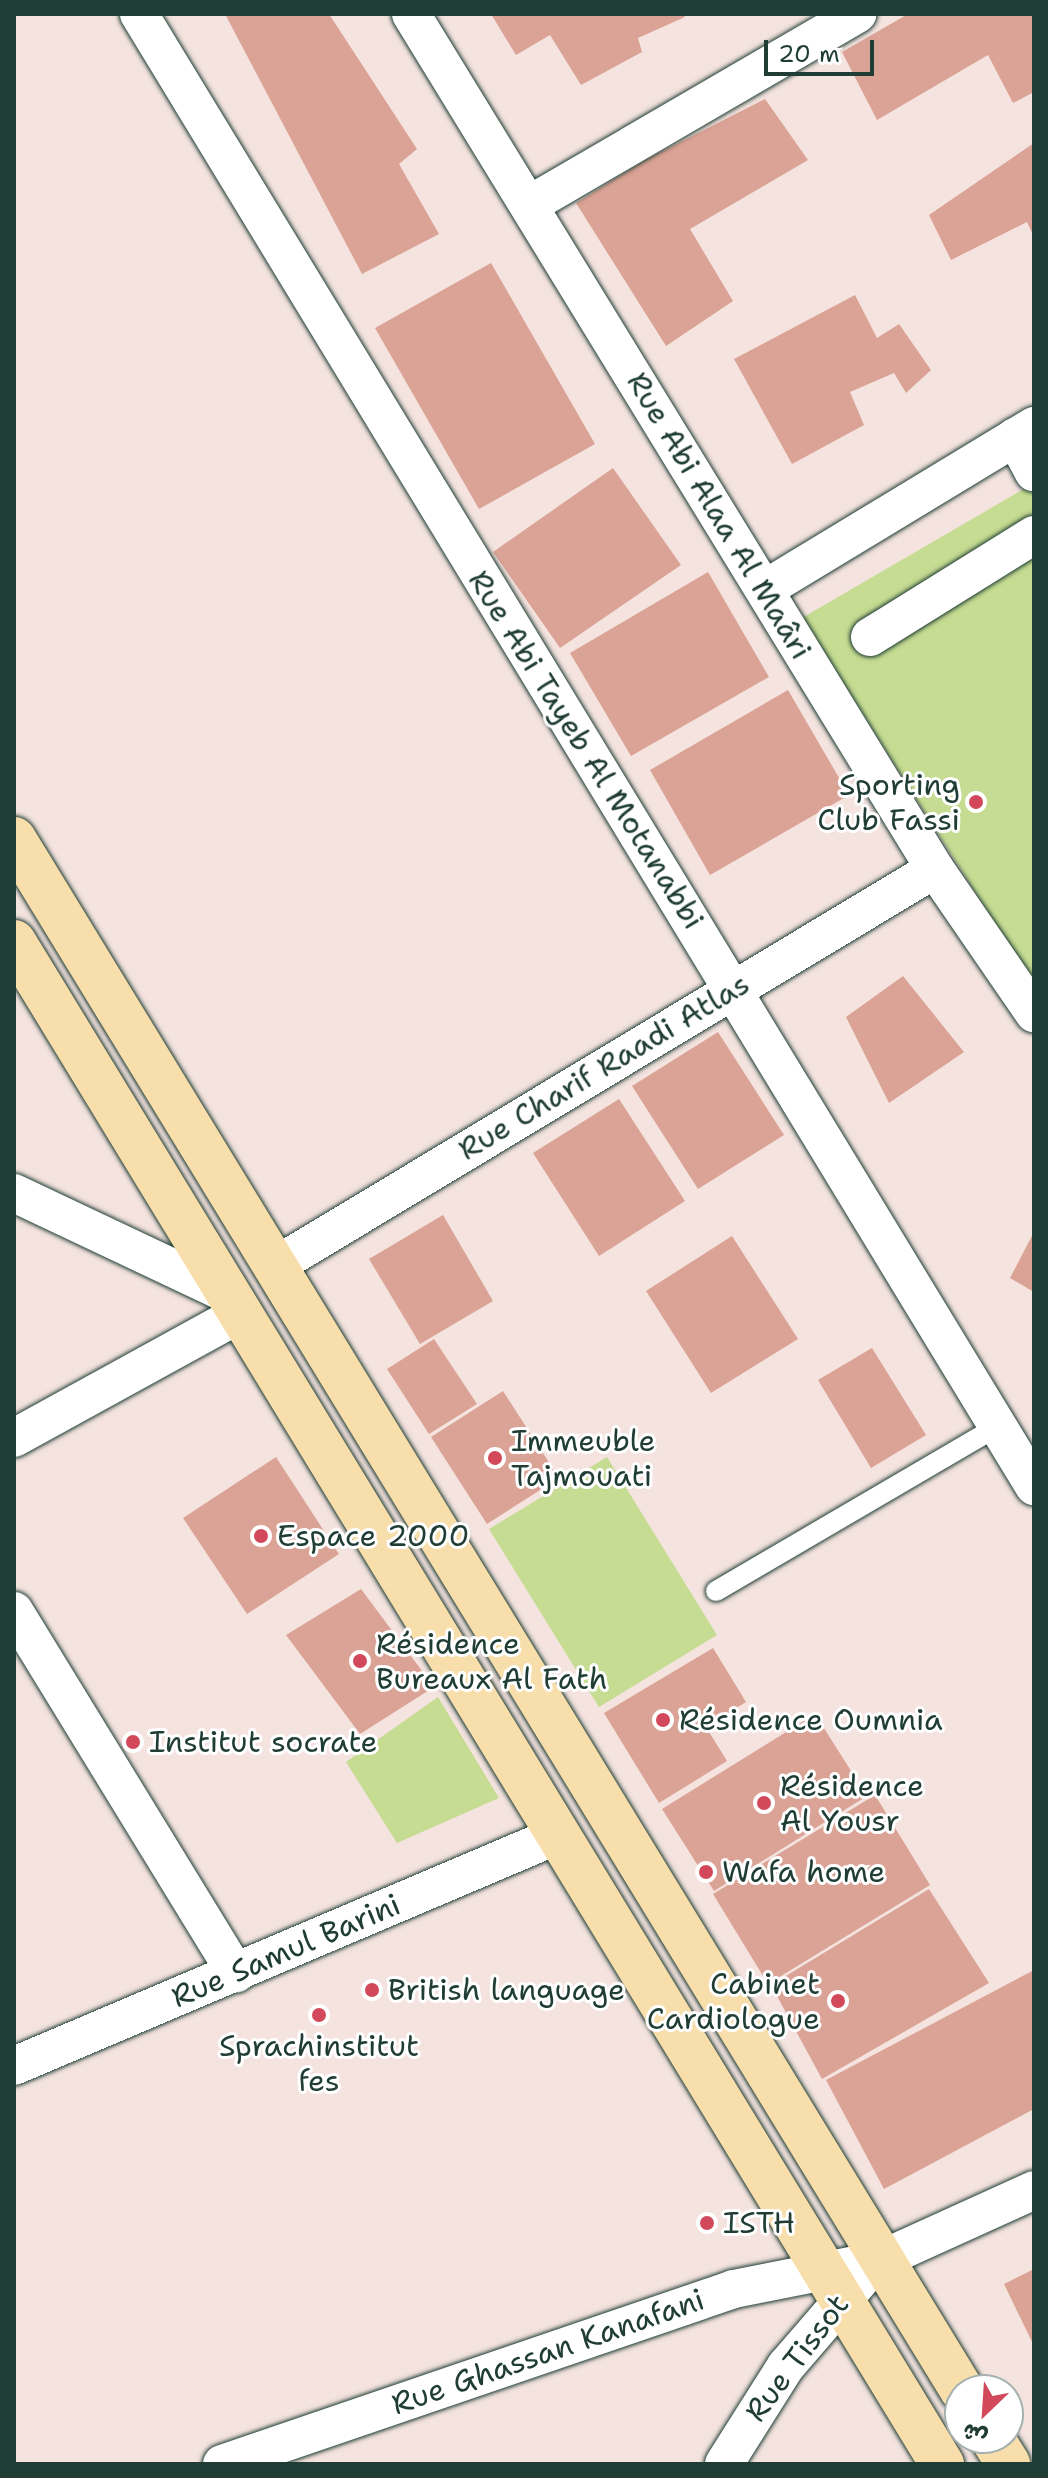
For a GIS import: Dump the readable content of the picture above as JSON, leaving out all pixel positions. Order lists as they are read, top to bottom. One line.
{"streets":{"street":["Rue Abi Alaa Al Maâri","Rue Abi Tayeb Al Motanabbi","Rue Charif Raadi Atlas","Rue Samul Barini","Rue Ghassan Kanafani","Rue Tissot"]},"crossings":[["Rue Abi Alaa Al Maâri","Rue Charif Raadi Atlas"],["Rue Abi Tayeb Al Motanabbi","Rue Charif Raadi Atlas"],["Rue Ghassan Kanafani","Rue Tissot"]],"places":["Sporting Club Fassi","Immeuble Tajmouati","Espace 2000","Résidence Bureaux Al Fath","Résidence Oumnia","Institut socrate","Résidence Al Yousr","Wafa home","British language","Cabinet Cardiologue","Sprachinstitut fes","ISTH"],"scale_bar":"20 m","north":"bottom left"}
